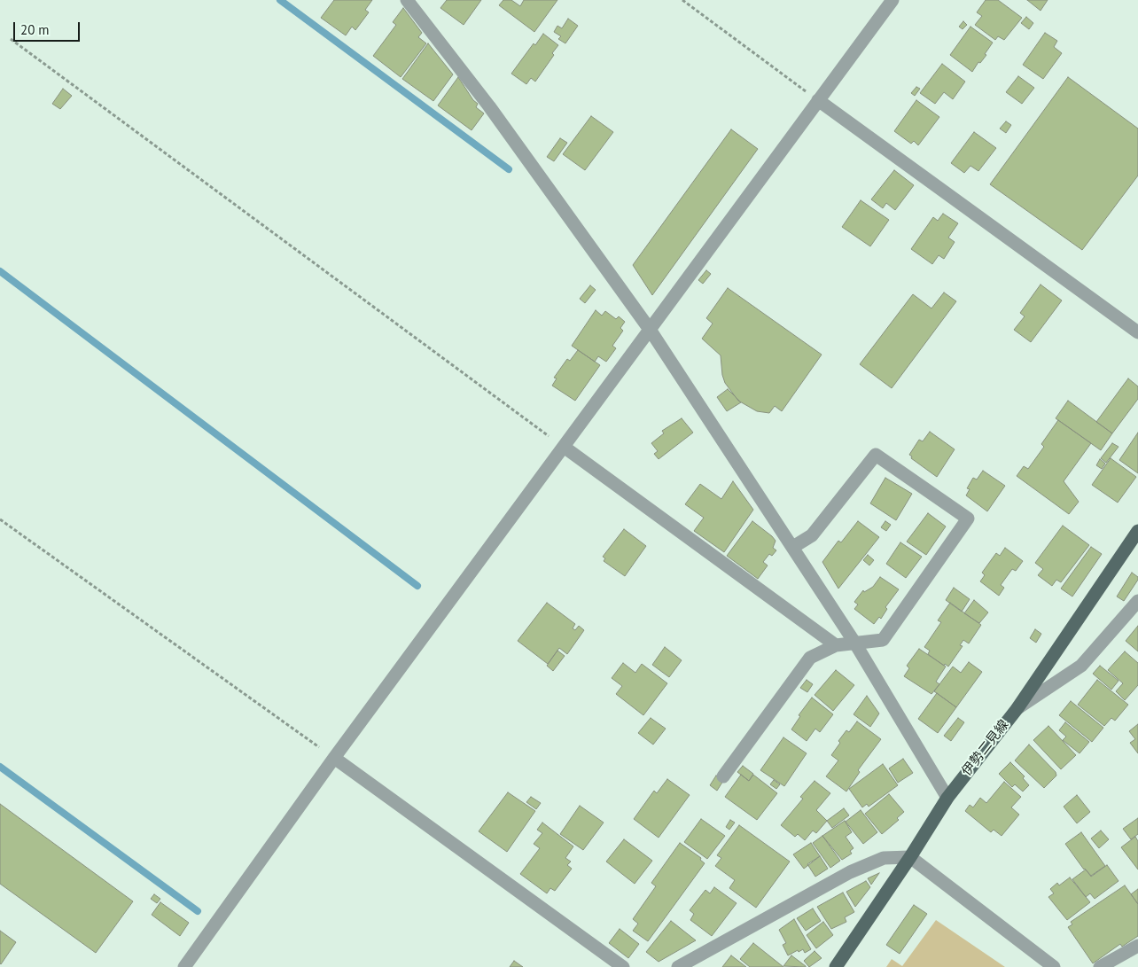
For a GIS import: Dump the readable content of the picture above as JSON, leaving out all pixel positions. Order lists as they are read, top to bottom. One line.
{"streets":{"main road":["伊勢二見線"]},"scale_bar":"20 m"}
